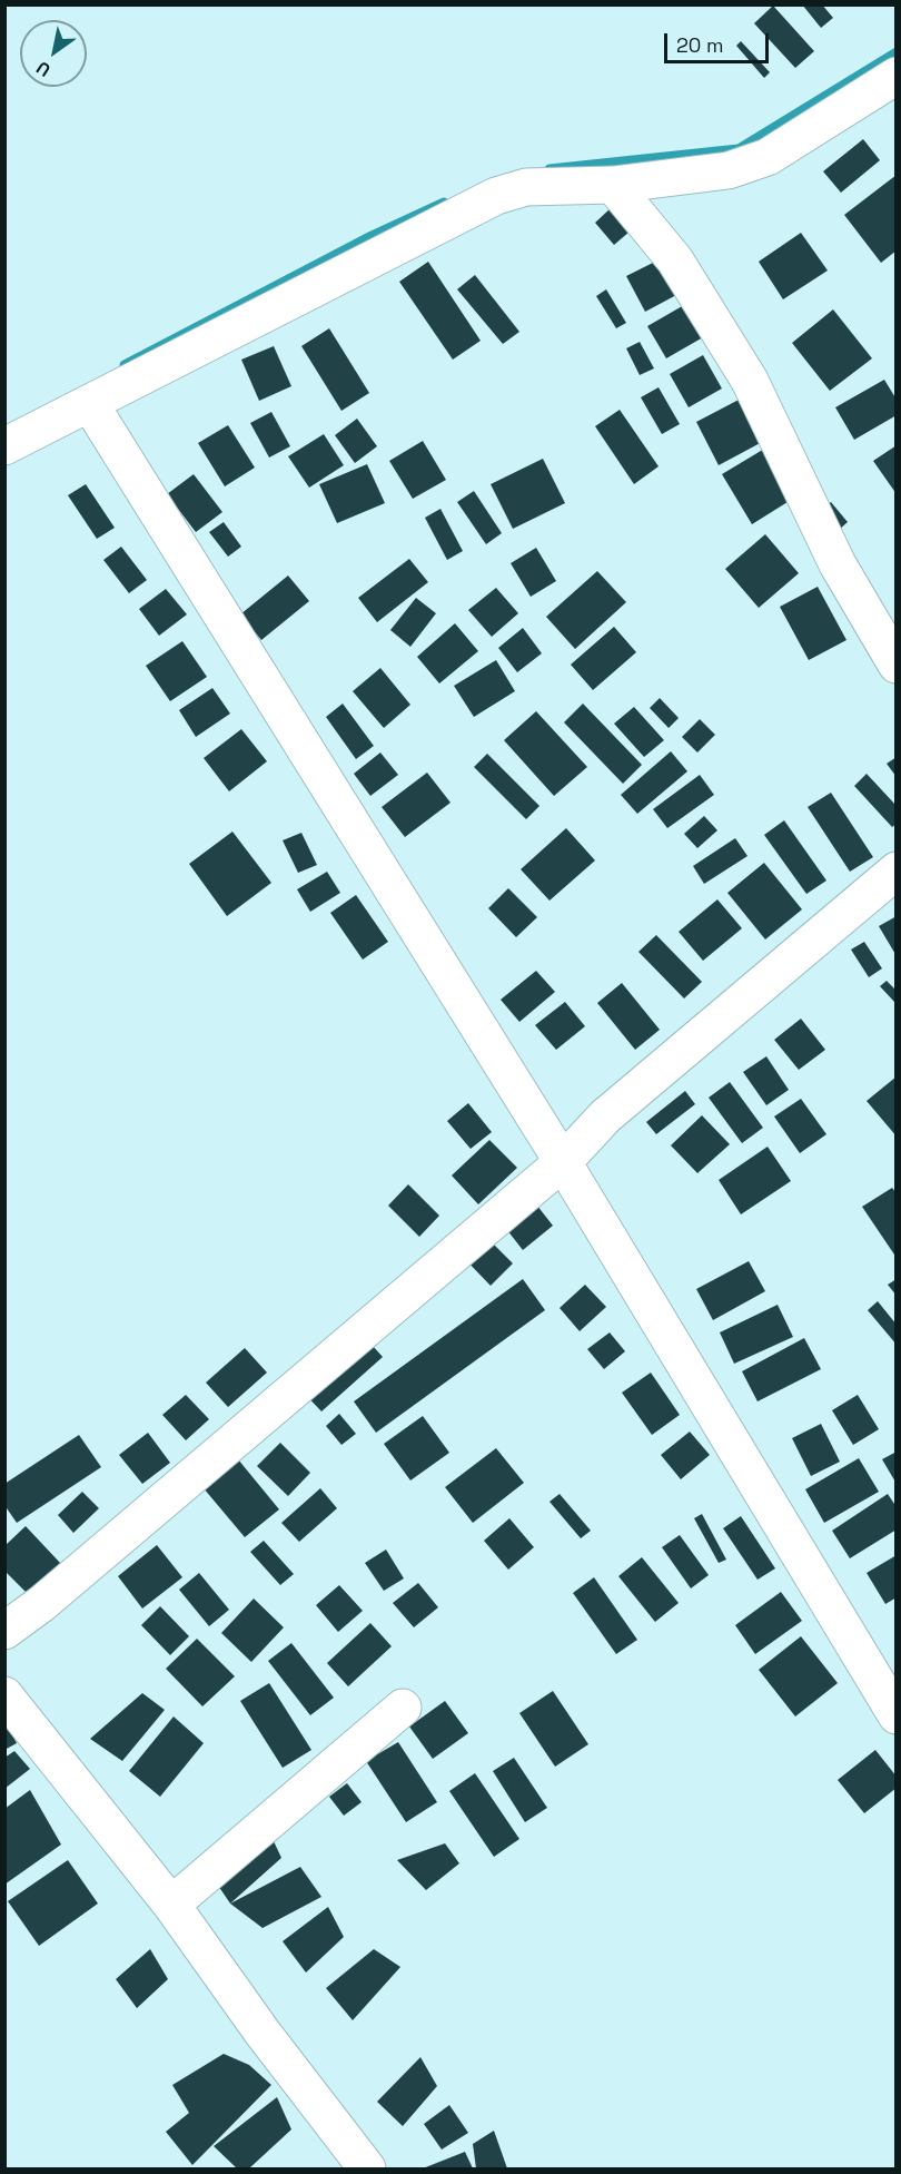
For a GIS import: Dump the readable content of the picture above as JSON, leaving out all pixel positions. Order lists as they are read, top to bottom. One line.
{"scale_bar":"20 m","north":"bottom left"}
